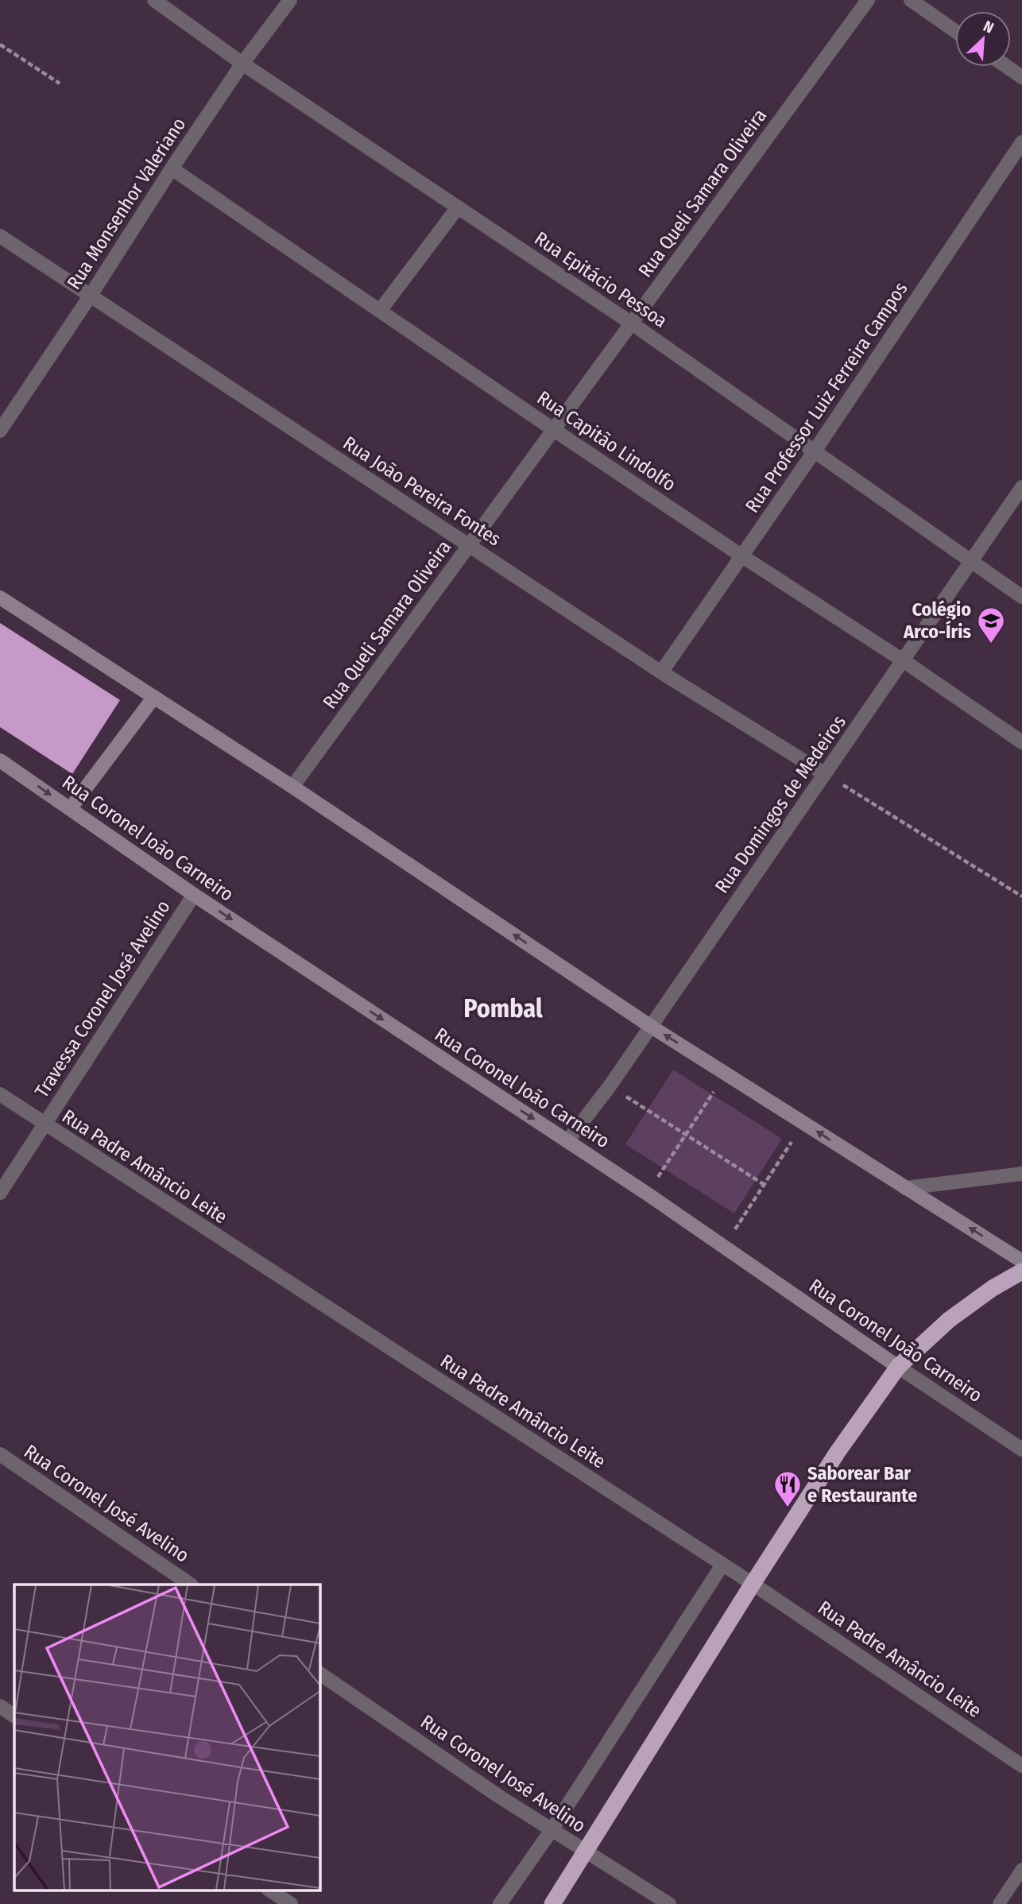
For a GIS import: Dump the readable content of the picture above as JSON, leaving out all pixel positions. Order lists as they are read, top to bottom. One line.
{"streets":{"main road":["Rua Coronel João Carneiro"],"street":["Rua Queli Samara Oliveira","Rua Monsenhor Valeriano","Rua Epitácio Pessoa","Rua Professor Luiz Ferreira Campos","Rua Capitão Lindolfo","Rua João Pereira Fontes","Rua Domingos de Medeiros","Travessa Coronel José Avelino","Rua Padre Amâncio Leite","Rua Coronel José Avelino"]},"crossings":[["Rua Queli Samara Oliveira","Rua Epitácio Pessoa"],["Rua Queli Samara Oliveira","Rua Capitão Lindolfo"],["Rua Queli Samara Oliveira","Rua João Pereira Fontes"],["Rua Monsenhor Valeriano","Rua Epitácio Pessoa"],["Rua Monsenhor Valeriano","Rua Capitão Lindolfo"],["Rua Monsenhor Valeriano","Rua João Pereira Fontes"],["Rua Epitácio Pessoa","Rua Professor Luiz Ferreira Campos"],["Rua Epitácio Pessoa","Rua Domingos de Medeiros"],["Rua Professor Luiz Ferreira Campos","Rua Capitão Lindolfo"],["Rua Professor Luiz Ferreira Campos","Rua João Pereira Fontes"],["Rua Capitão Lindolfo","Rua Domingos de Medeiros"],["Rua João Pereira Fontes","Rua Domingos de Medeiros"],["Rua Domingos de Medeiros","Rua Coronel João Carneiro"],["Rua Coronel João Carneiro","Travessa Coronel José Avelino"],["Travessa Coronel José Avelino","Rua Padre Amâncio Leite"]],"one_way":["Rua Coronel João Carneiro"],"districts":["Pombal"],"places":{"school or university":["Colégio Arco-Íris"],"restaurant":["Saborear Bar e Restaurante"]},"north":"top right"}
